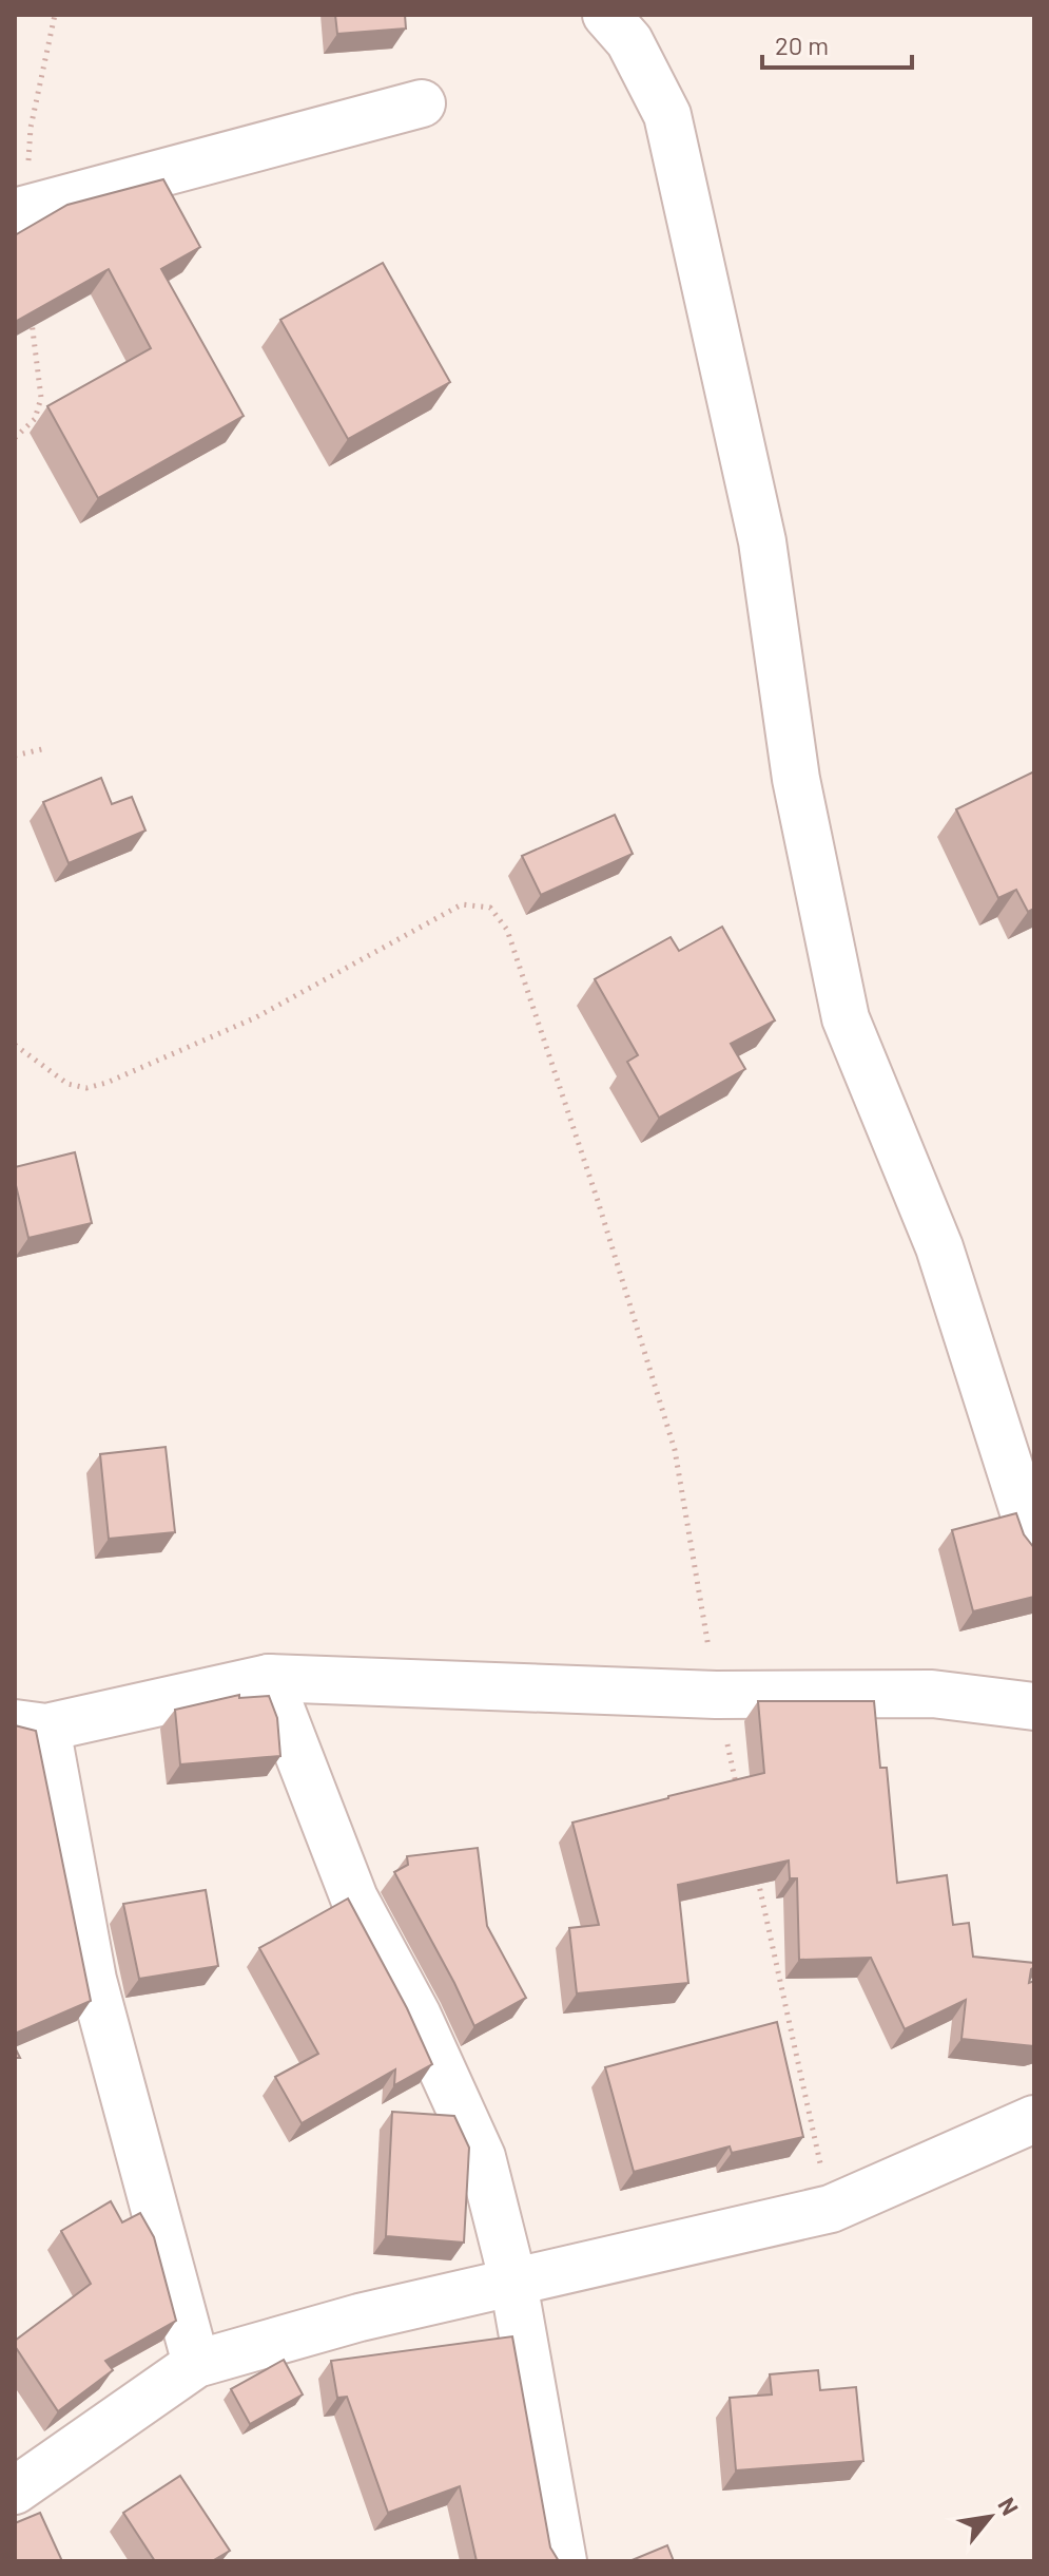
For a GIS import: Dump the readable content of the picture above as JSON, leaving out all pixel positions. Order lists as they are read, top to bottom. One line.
{"scale_bar":"20 m","north":"top right"}
